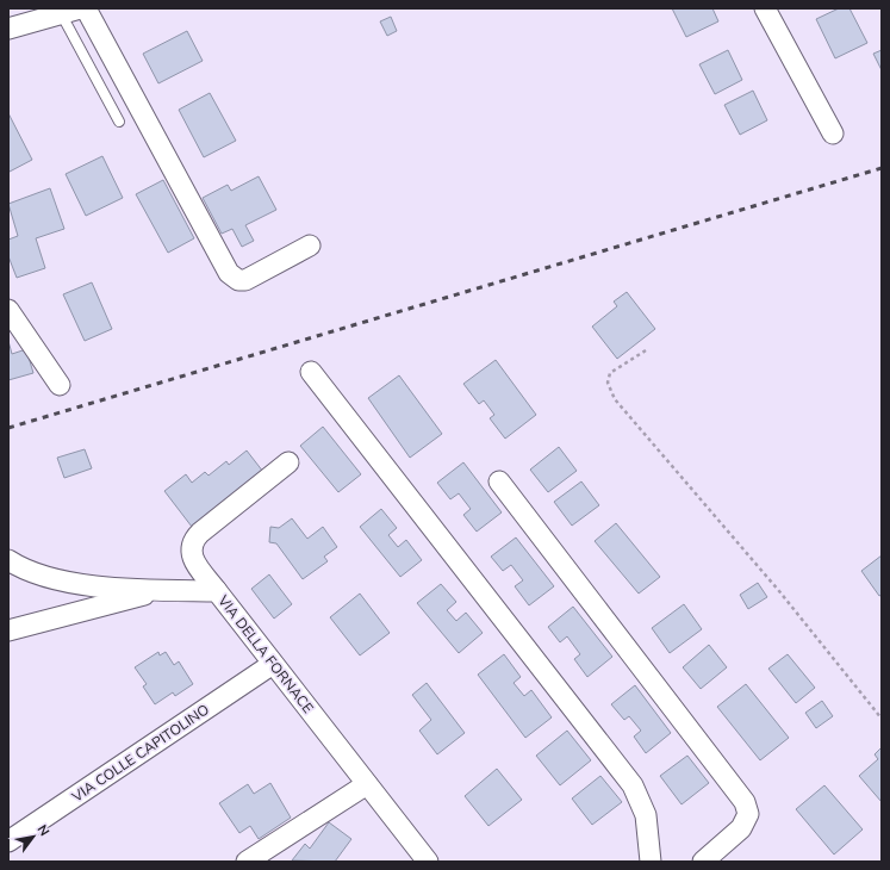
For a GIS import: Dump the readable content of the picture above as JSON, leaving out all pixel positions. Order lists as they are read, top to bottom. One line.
{"streets":{"street":["VIA DELLA FORNACE","VIA COLLE CAPITOLINO"]},"crossings":[["VIA DELLA FORNACE","VIA COLLE CAPITOLINO"]],"north":"top right"}
